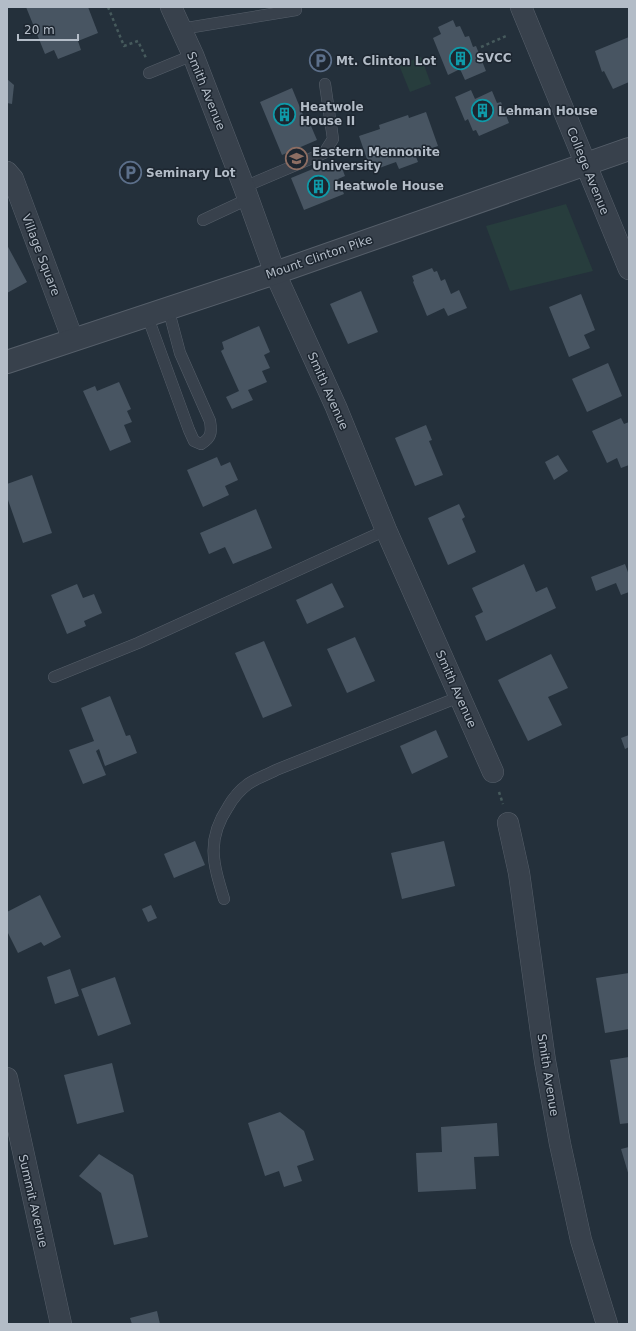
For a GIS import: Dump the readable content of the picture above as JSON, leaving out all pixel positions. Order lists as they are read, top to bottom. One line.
{"streets":{"street":["Smith Avenue","College Avenue","Village Square","Mount Clinton Pike","Summit Avenue"]},"crossings":[["Smith Avenue","Mount Clinton Pike"],["College Avenue","Mount Clinton Pike"],["Village Square","Mount Clinton Pike"]],"places":{"building":["SVCC","Lehman House","Heatwole House II","Heatwole House"],"parking":["Mt. Clinton Lot","Seminary Lot"],"school or university":["Eastern Mennonite University"]},"scale_bar":"20 m"}
